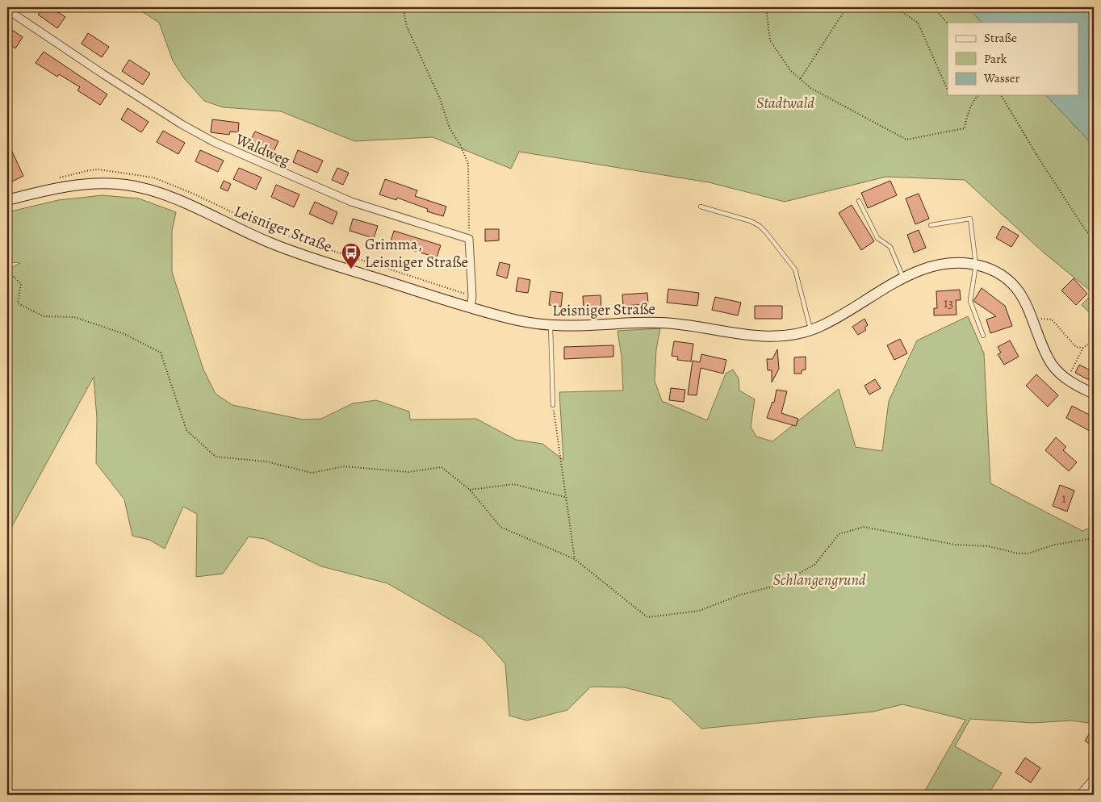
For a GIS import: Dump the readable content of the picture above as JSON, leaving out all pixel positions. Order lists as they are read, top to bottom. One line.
{"streets":{"main road":["Leisniger Straße"],"street":["Waldweg"]},"parks":["Stadtwald","Schlangengrund"],"places":{"bus stop":["Grimma, Leisniger Straße"]},"house_numbers":["13","1"],"legend":["Straße","Park","Wasser"]}
